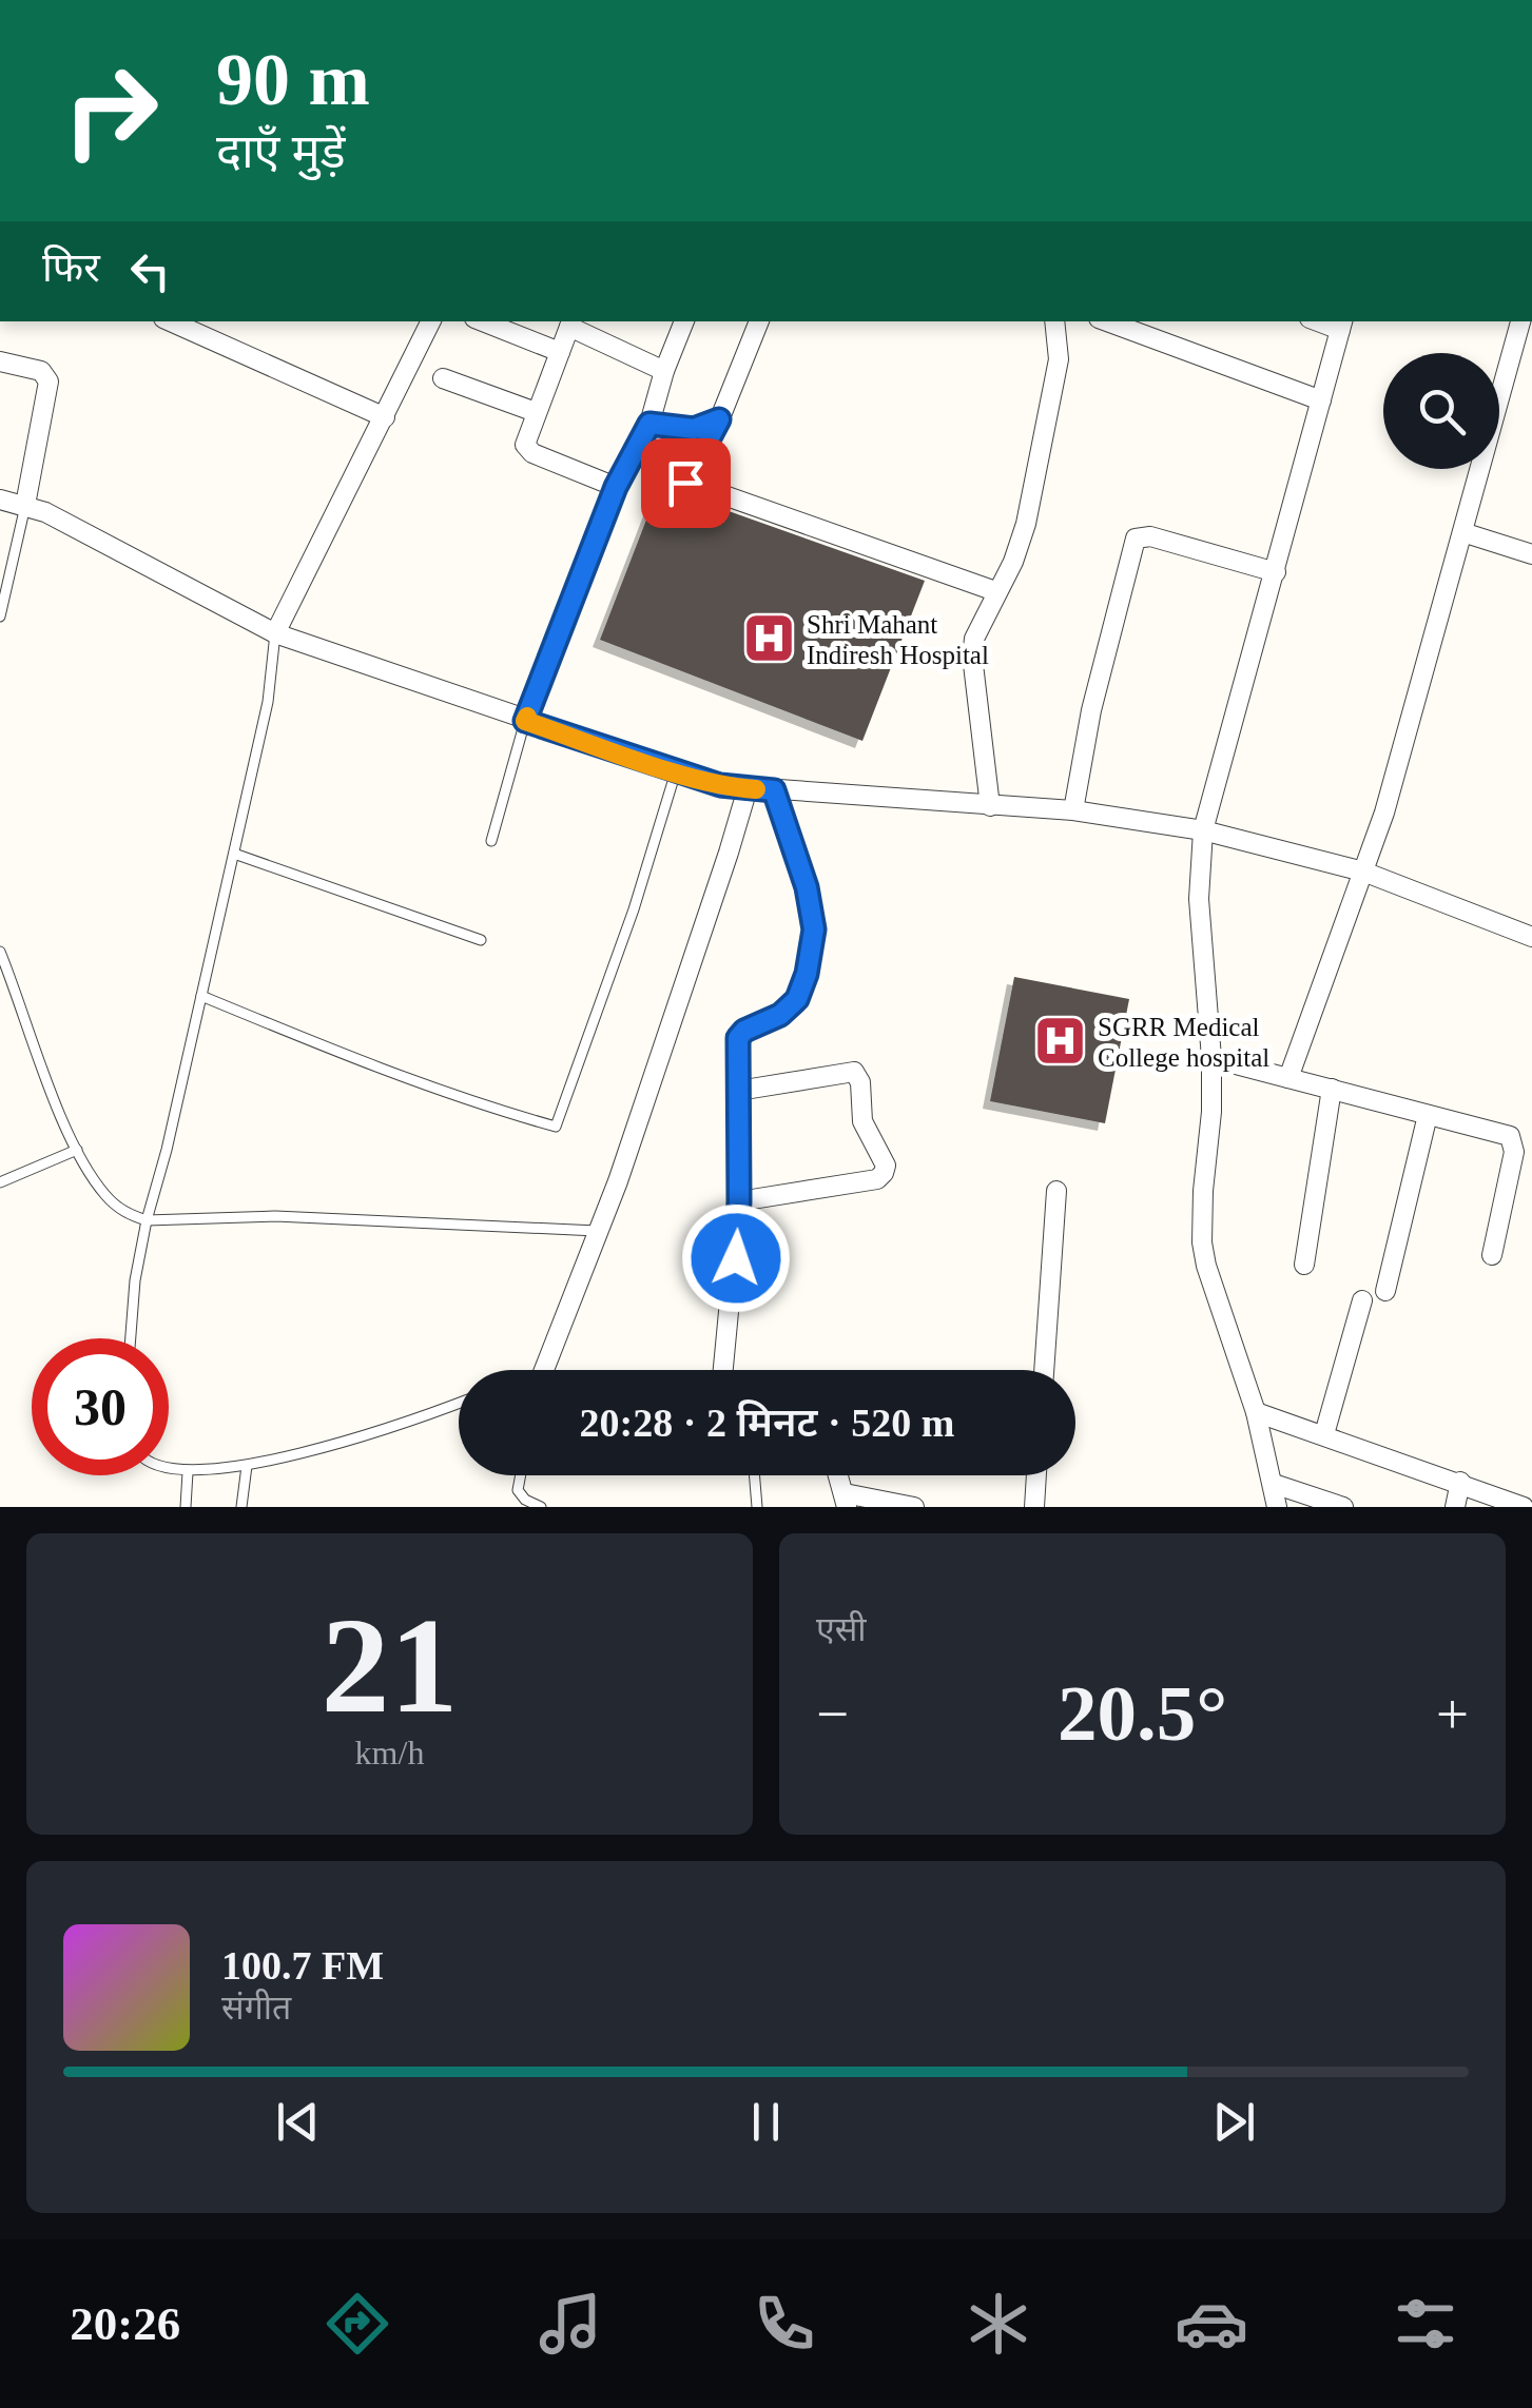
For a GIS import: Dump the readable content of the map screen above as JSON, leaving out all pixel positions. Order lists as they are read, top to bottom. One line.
{"places":{"hospital":["Shri Mahant Indiresh Hospital","SGRR Medical College hospital"]},"page":{"turn":["90 m","दाएँ मुड़ें"],"then":"फिर","limit":"30","trip":"20:28 · 2 मिनट · 520 m","tile":[["21","km/h"],"एसी"],"heat":["−","20.5°","+"],"song":["100.7 FM","संगीत"],"tabs":"20:26"}}
